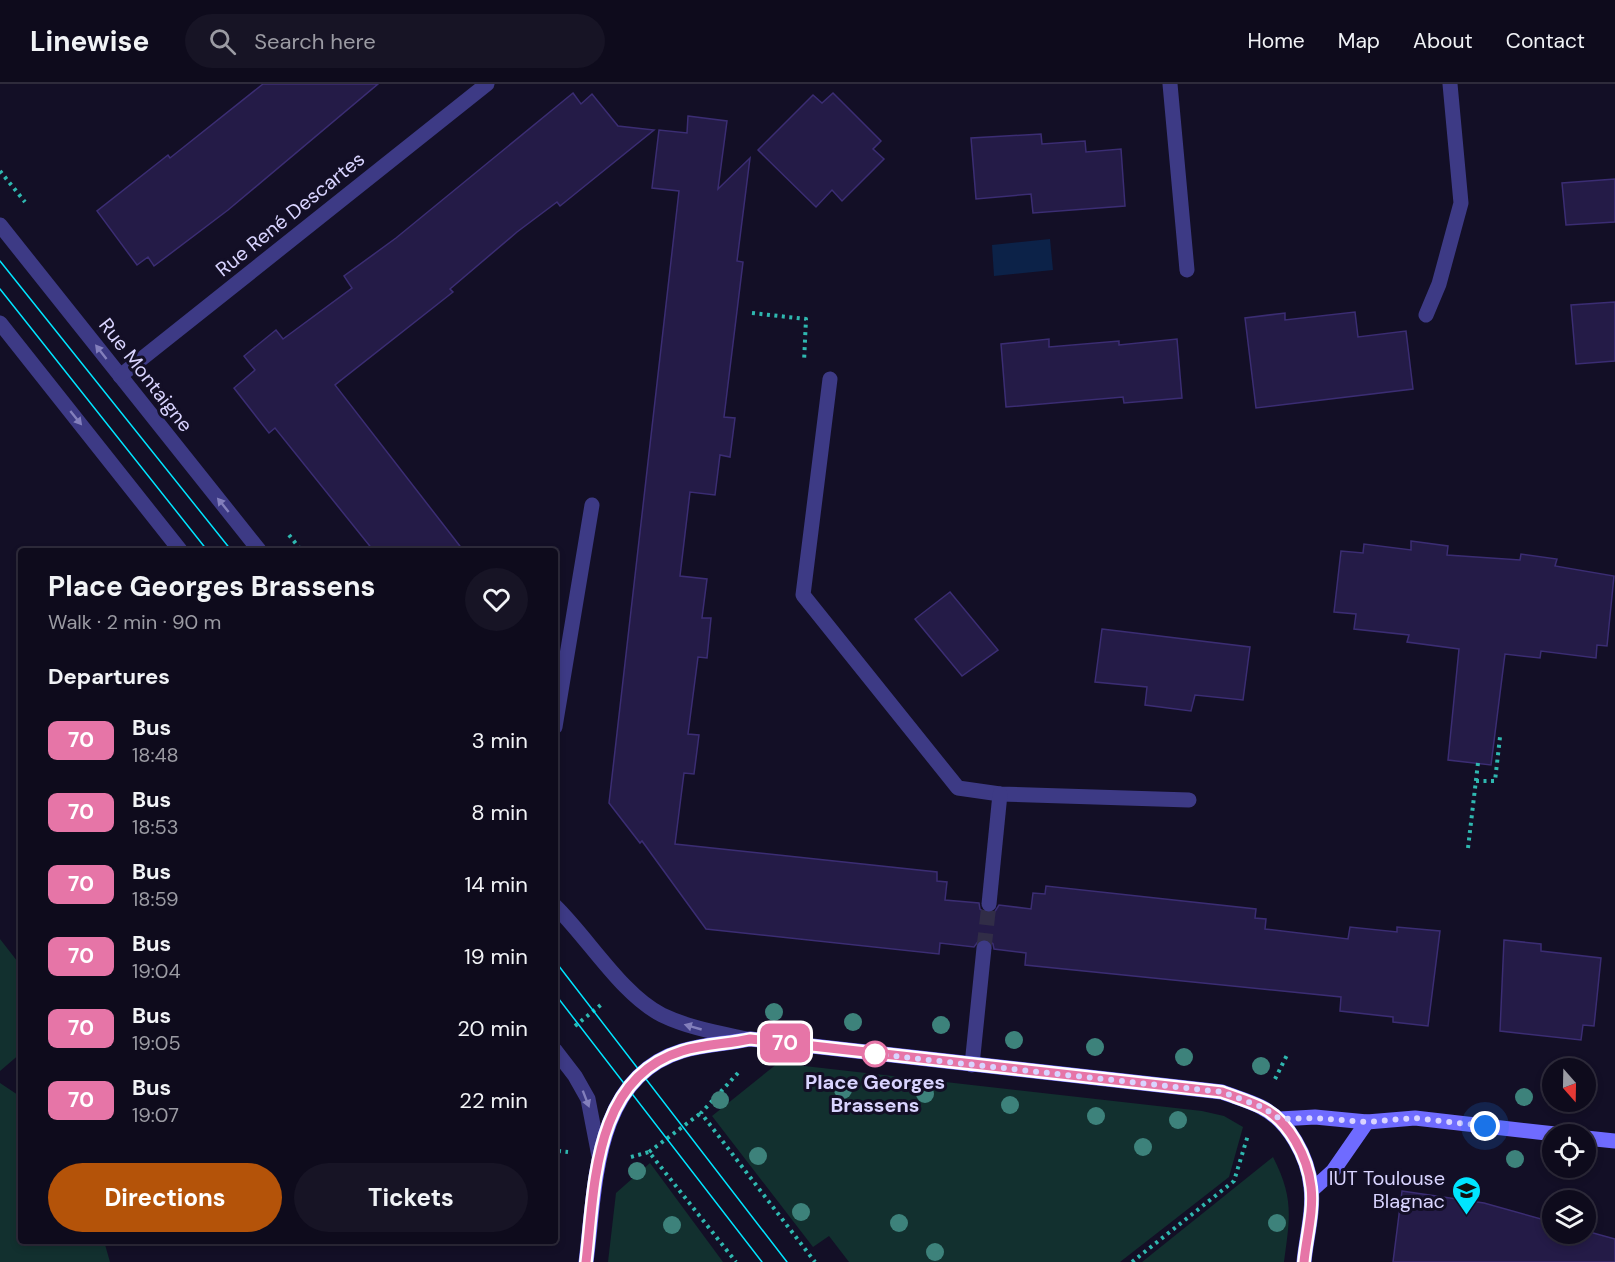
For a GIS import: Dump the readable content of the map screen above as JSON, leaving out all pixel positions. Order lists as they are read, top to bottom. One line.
{"streets":{"street":["Rue René Descartes","Rue Montaigne"]},"crossings":[["Rue René Descartes","Rue Montaigne"]],"places":{"other":["Place Georges Brassens"],"school or university":["IUT Toulouse Blagnac"]},"lines":["bus line 70"],"north":"bottom","page":{"header":"Linewise","search":"Search here","nav":["Home","Map","About","Contact"],"on_map":"70","heading":[["Place Georges Brassens","Walk · 2 min · 90 m"],"Departures"],"list":[{"mark":"70","name":"Bus","note":"18:48","value":"3 min"},{"mark":"70","name":"Bus","note":"18:53","value":"8 min"},{"mark":"70","name":"Bus","note":"18:59","value":"14 min"},{"mark":"70","name":"Bus","note":"19:04","value":"19 min"},{"mark":"70","name":"Bus","note":"19:05","value":"20 min"},{"mark":"70","name":"Bus","note":"19:07","value":"22 min"}],"buttons":["Directions","Tickets"]}}
